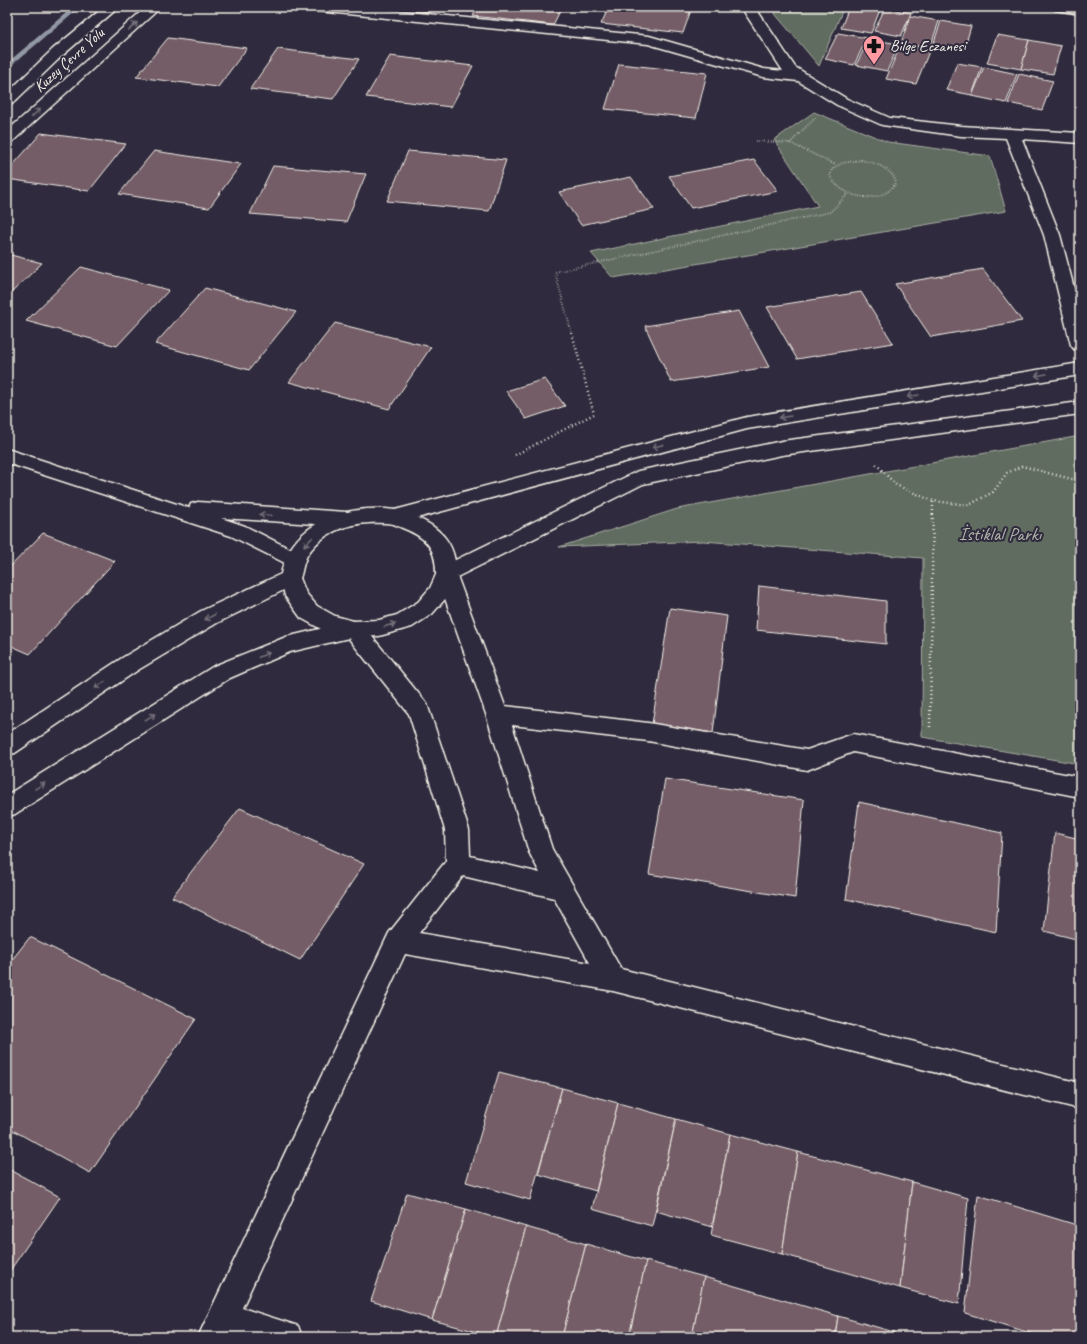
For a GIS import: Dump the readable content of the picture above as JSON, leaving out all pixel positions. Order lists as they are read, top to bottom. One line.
{"streets":{"street":["Kuzey Çevre Yolu"]},"parks":["İstiklal Parkı"],"places":{"pharmacy":["Bilge Eczanesi"]}}
